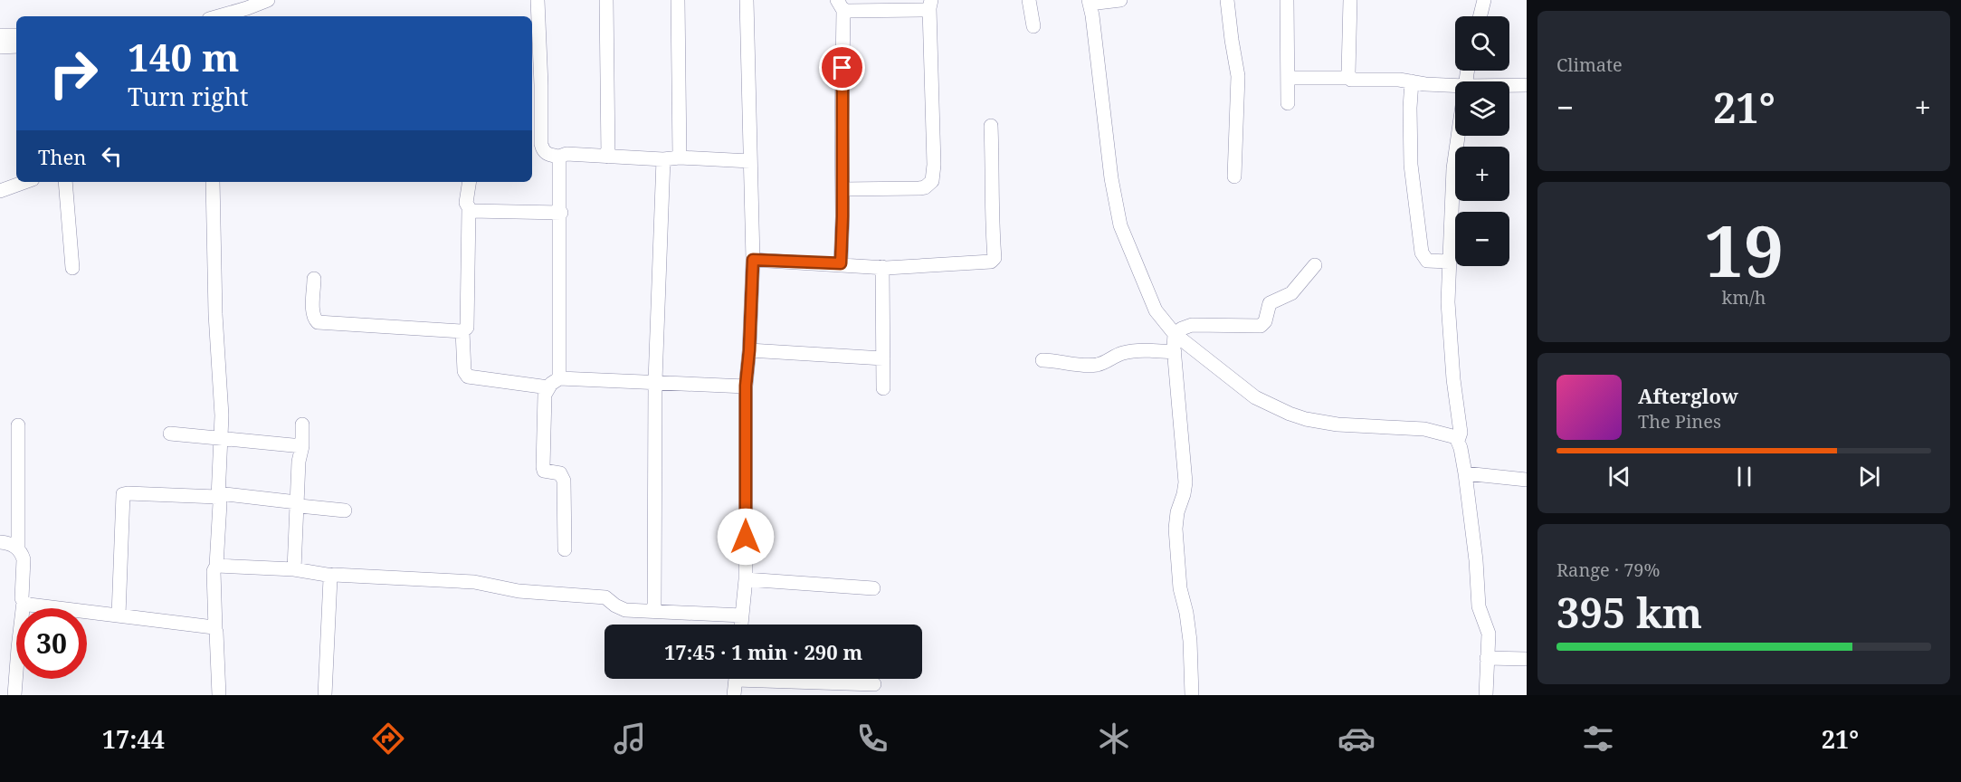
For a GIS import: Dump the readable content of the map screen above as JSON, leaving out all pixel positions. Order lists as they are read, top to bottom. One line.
{"page":{"tile":["Climate",["19","km/h"],["Range · 79%","395 km"]],"map_buttons":["+","−"],"turn":["140 m","Turn right"],"heat":["−","21°","+"],"then":"Then","song":["Afterglow","The Pines"],"limit":"30","trip":"17:45 · 1 min · 290 m","tabs":["17:44","21°"]}}
